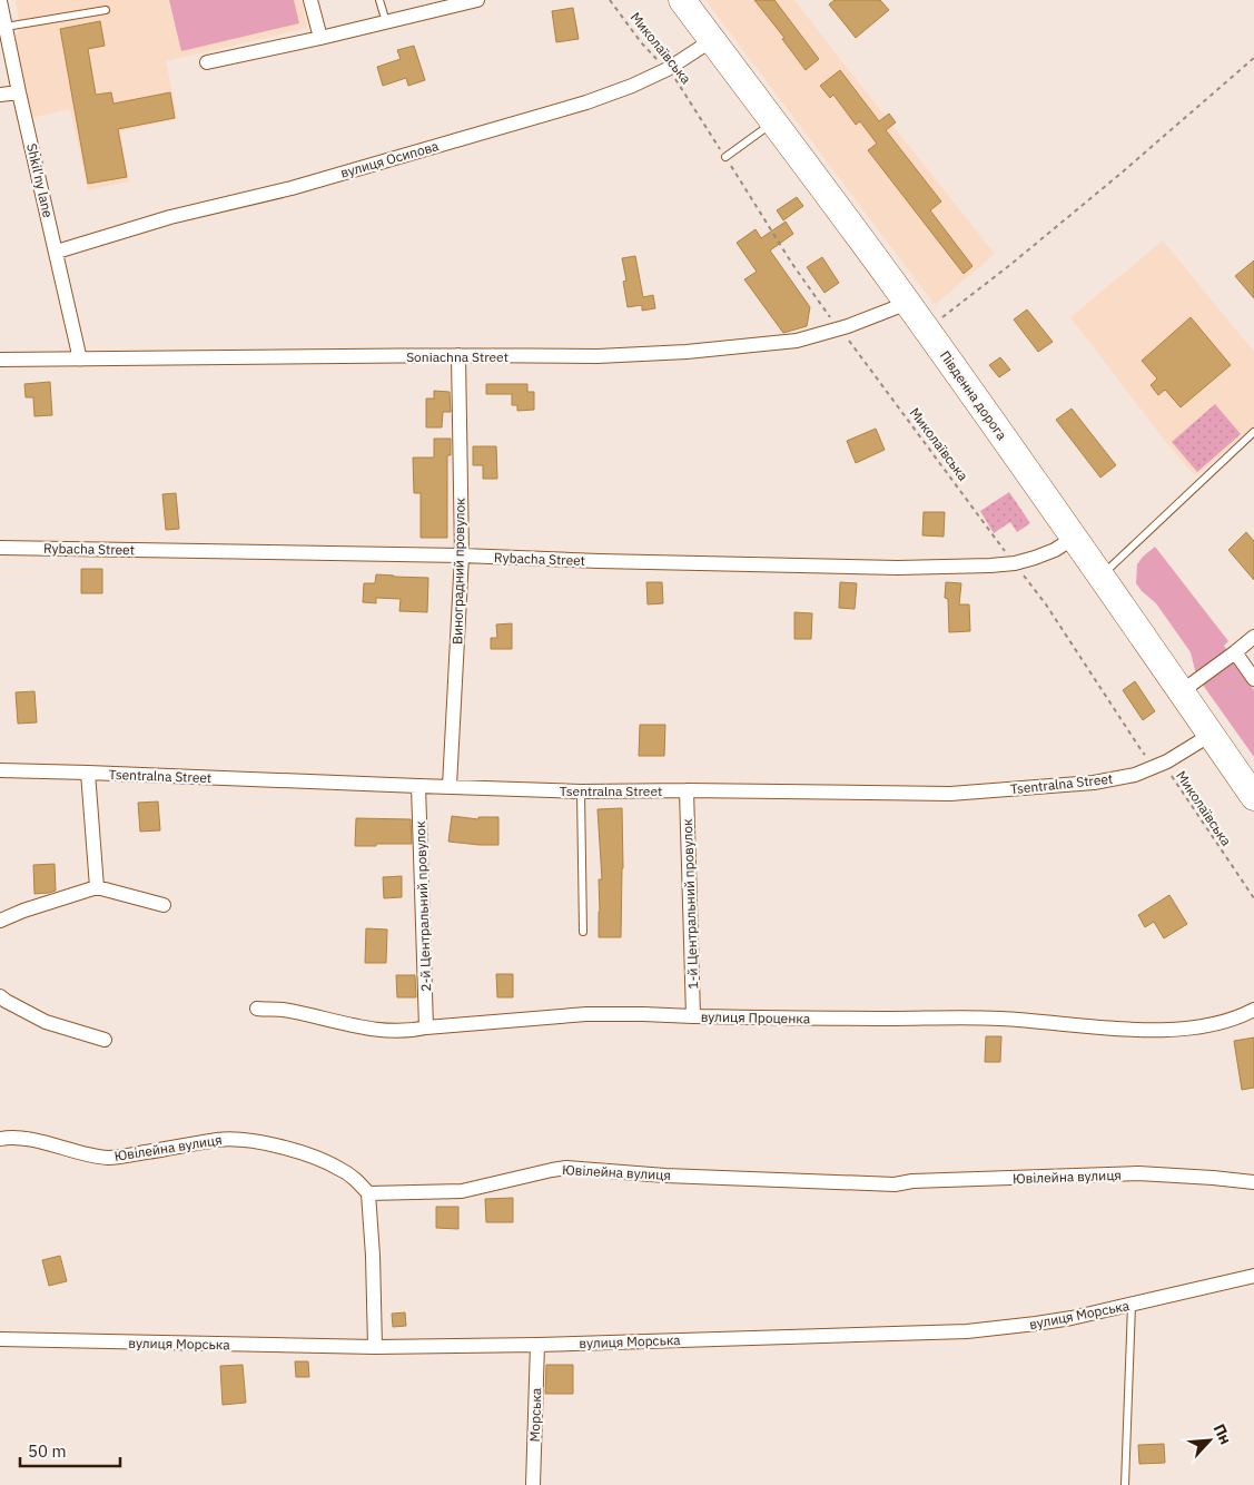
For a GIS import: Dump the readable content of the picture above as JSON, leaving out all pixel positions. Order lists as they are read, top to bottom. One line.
{"streets":{"highway":["Південна дорога"],"street":["вулиця Осипова","Shkil'ny lane","Soniachna Street","Rybacha Street","Виноградний провулок","Tsentralna Street","1-й Центральний провулок","2-й Центральний провулок","вулиця Проценка","Ювілейна вулиця","вулиця Морська","Морська"],"path":["Миколаївська"]},"crossings":[["Миколаївська","вулиця Осипова"],["Миколаївська","Soniachna Street"],["Миколаївська","Rybacha Street"],["Миколаївська","Tsentralna Street"],["вулиця Осипова","Shkil'ny lane"],["вулиця Осипова","Південна дорога"],["Shkil'ny lane","Soniachna Street"],["Soniachna Street","Південна дорога"],["Soniachna Street","Виноградний провулок"],["Південна дорога","Rybacha Street"],["Південна дорога","Tsentralna Street"],["Rybacha Street","Виноградний провулок"],["Виноградний провулок","Tsentralna Street"],["Tsentralna Street","1-й Центральний провулок"],["Tsentralna Street","2-й Центральний провулок"],["1-й Центральний провулок","вулиця Проценка"],["2-й Центральний провулок","вулиця Проценка"],["вулиця Морська","Морська"]],"scale_bar":"50 m","north":"top right"}
